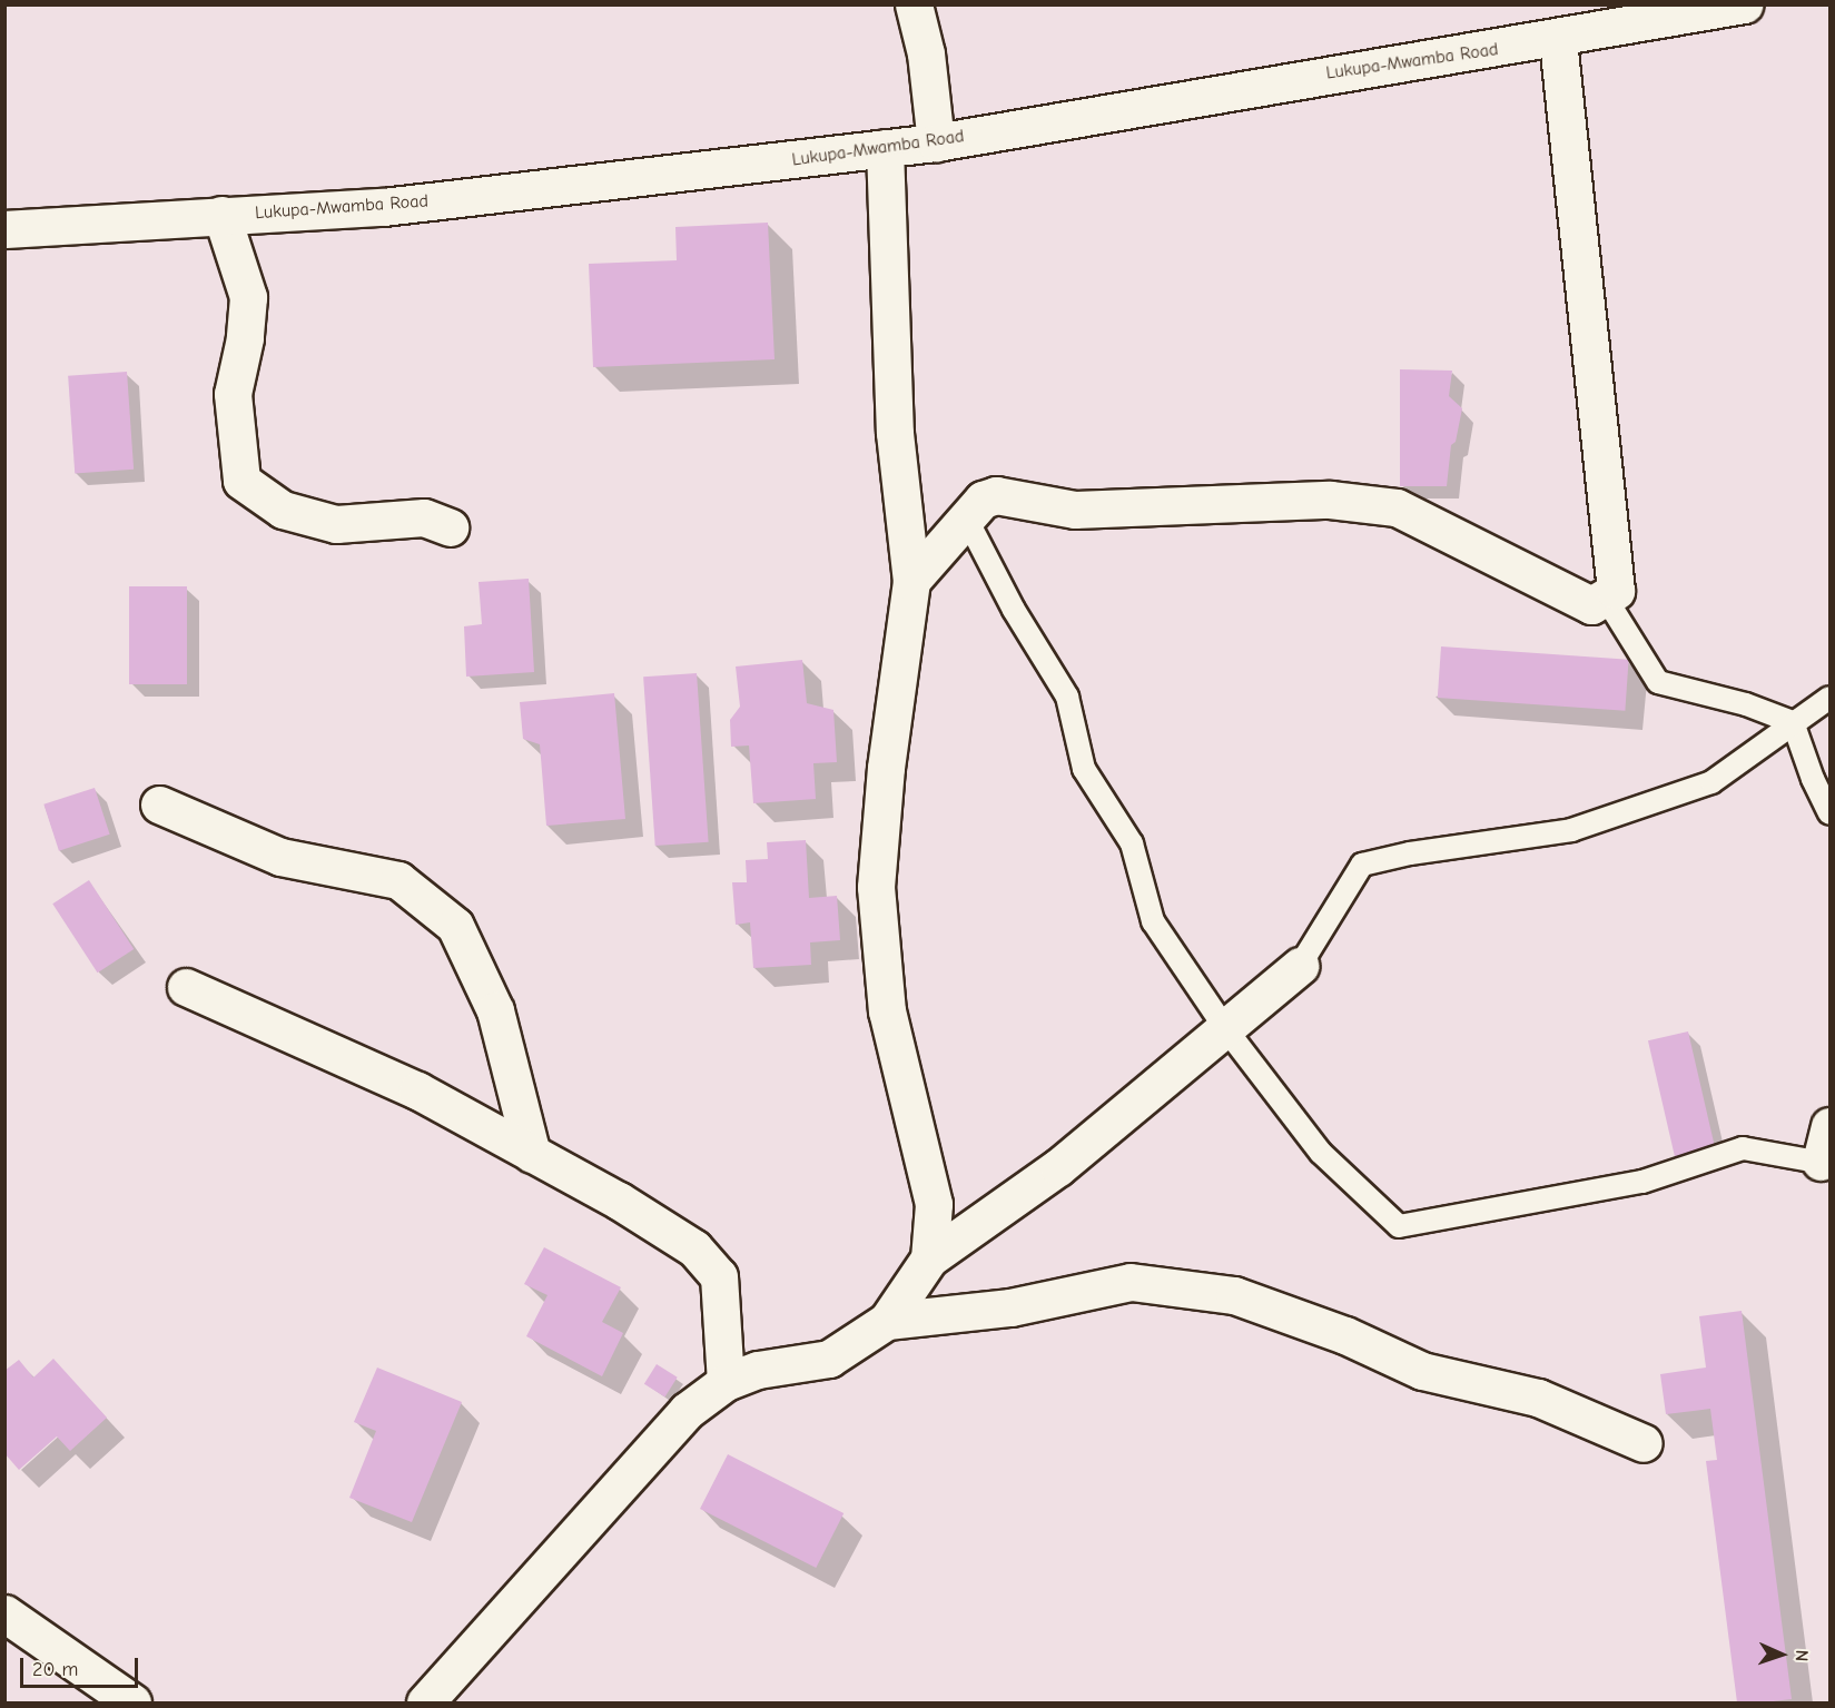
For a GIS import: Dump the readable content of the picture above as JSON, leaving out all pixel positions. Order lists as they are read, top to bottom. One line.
{"streets":{"street":["Lukupa-Mwamba Road"]},"scale_bar":"20 m","north":"right"}
